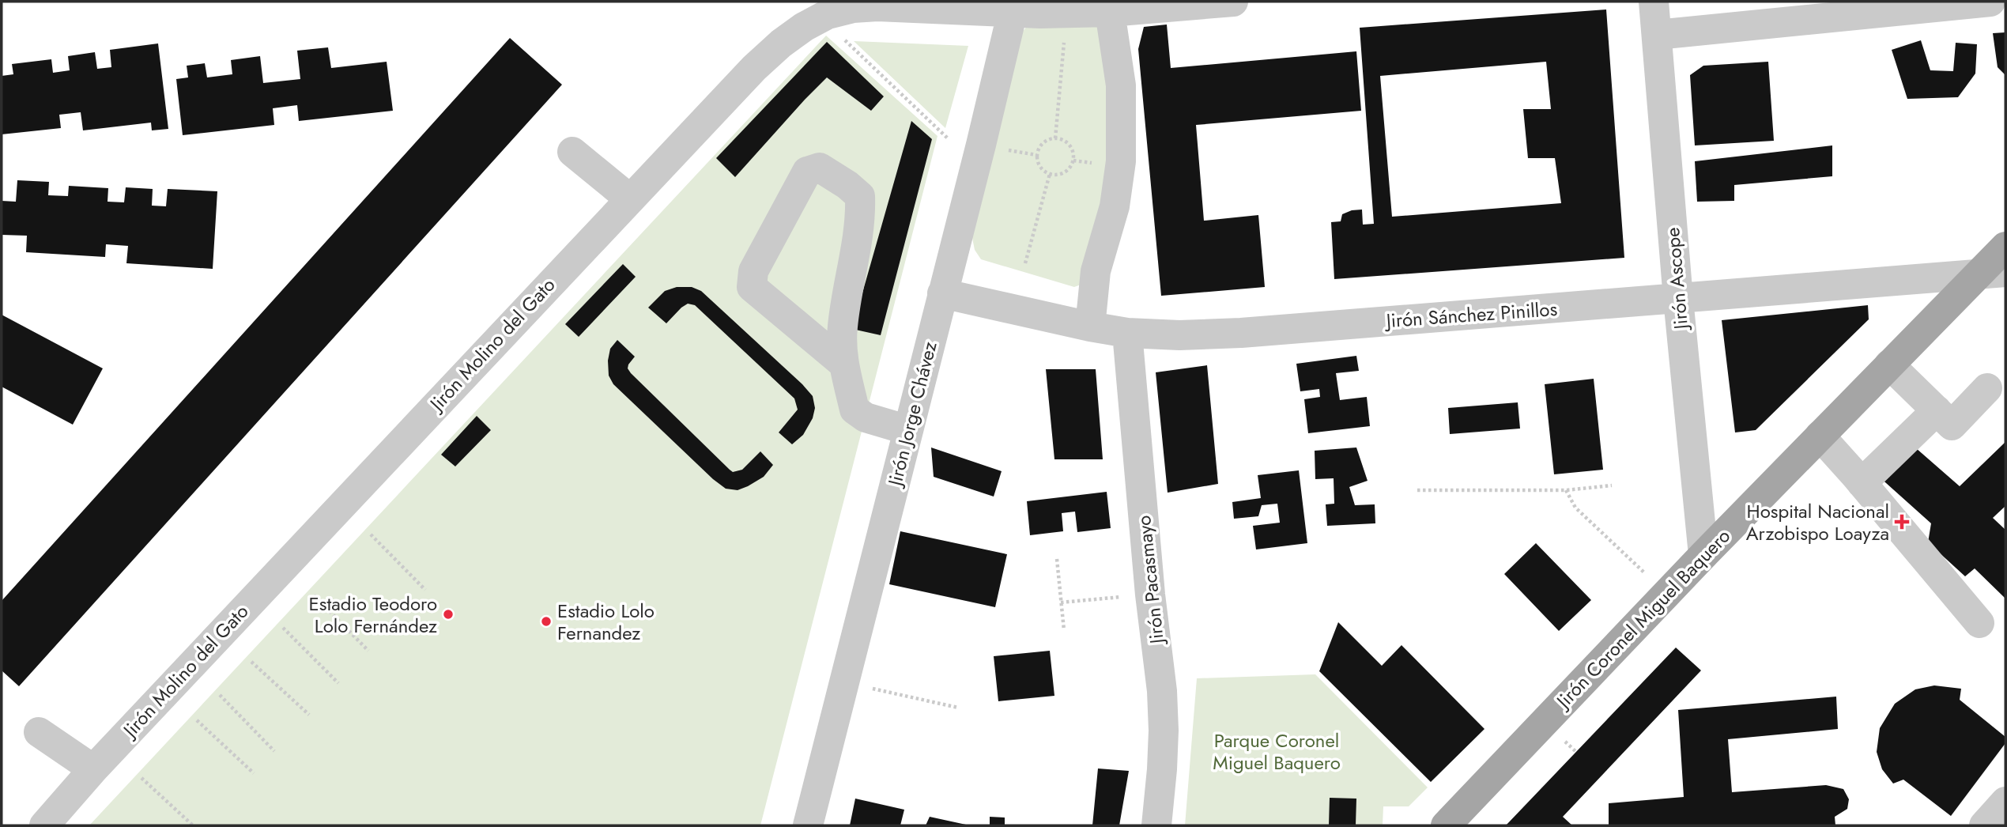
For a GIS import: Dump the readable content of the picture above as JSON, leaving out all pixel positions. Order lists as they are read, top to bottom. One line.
{"streets":{"main road":["Jirón Coronel Miguel Baquero"],"street":["Jirón Ascope","Jirón Sánchez Pinillos","Jirón Molino del Gato","Jirón Jorge Chávez","Jirón Pacasmayo"]},"crossings":[["Jirón Ascope","Jirón Sánchez Pinillos"],["Jirón Ascope","Jirón Coronel Miguel Baquero"],["Jirón Sánchez Pinillos","Jirón Jorge Chávez"],["Jirón Sánchez Pinillos","Jirón Pacasmayo"],["Jirón Sánchez Pinillos","Jirón Coronel Miguel Baquero"],["Jirón Molino del Gato","Jirón Jorge Chávez"]],"parks":["Parque Coronel Miguel Baquero"],"places":{"health":["Hospital Nacional Arzobispo Loayza"],"other":["Estadio Teodoro Lolo Fernández","Estadio Lolo Fernandez"]}}
